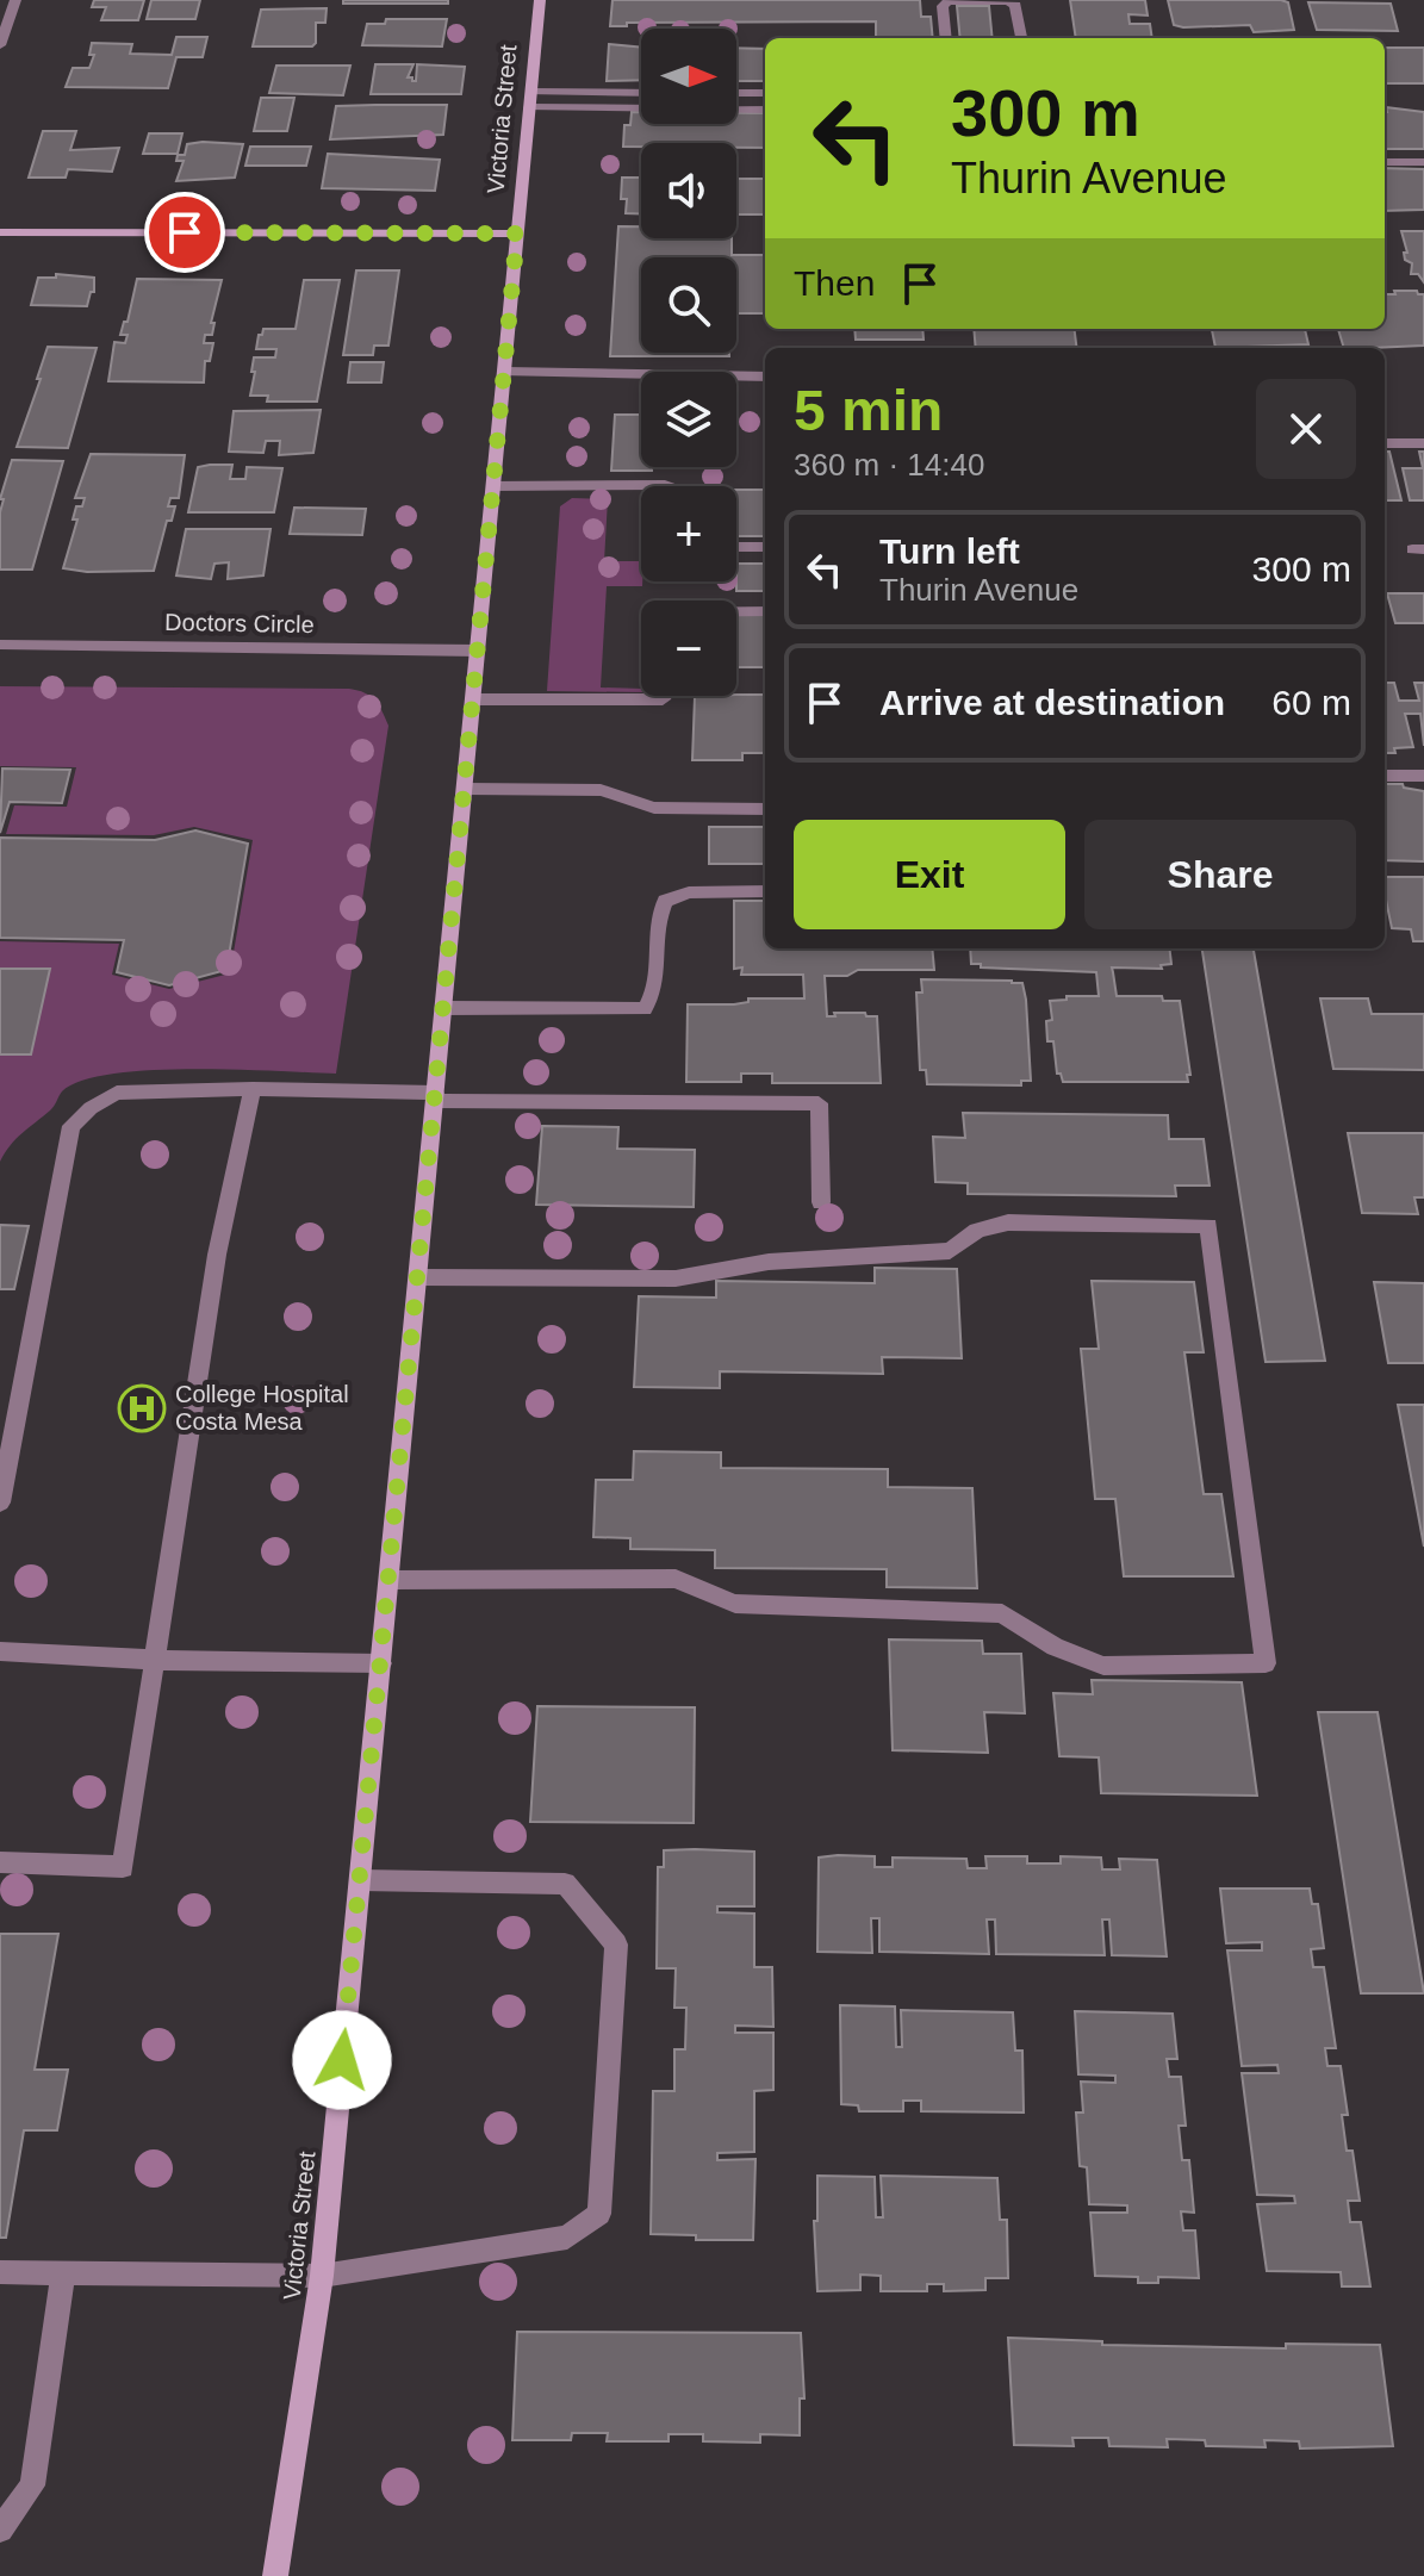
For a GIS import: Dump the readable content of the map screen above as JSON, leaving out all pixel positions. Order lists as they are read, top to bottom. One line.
{"streets":{"main road":["Victoria Street"],"street":["Doctors Circle"]},"crossings":[["Victoria Street","Doctors Circle"]],"places":{"hospital":["College Hospital Costa Mesa"]},"north":"right","page":{"map_buttons":["+","−"],"turn":["300 m","Thurin Avenue"],"then":"Then","heading":["5 min","360 m · 14:40"],"list":[{"name":"Turn left","note":"Thurin Avenue","value":"300 m"},{"name":"Arrive at destination","value":"60 m"}],"buttons":["Exit","Share"]}}
